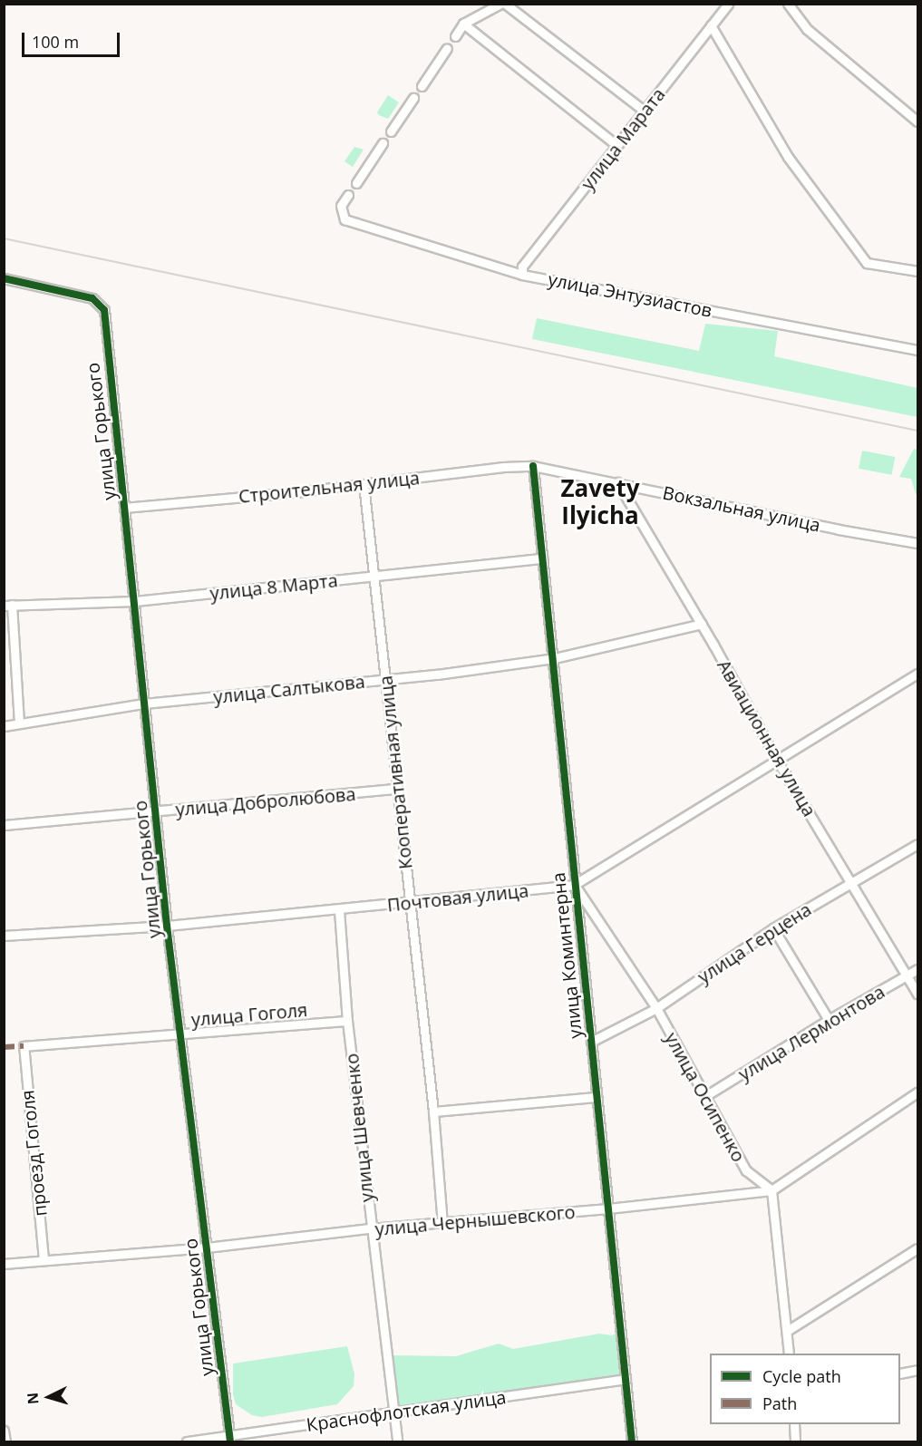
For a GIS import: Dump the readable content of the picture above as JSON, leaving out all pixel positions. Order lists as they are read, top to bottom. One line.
{"streets":{"street":["улица Марата","улица Энтузиастов","улица Горького","Строительная улица","Вокзальная улица","улица 8 Марта","улица Салтыкова","Авиационная улица","Кооперативная улица","улица Добролюбова","Почтовая улица","улица Герцена","улица Коминтерна","улица Гоголя","улица Лермонтова","улица Осипенко","улица Шевченко","проезд Гоголя","улица Чернышевского","Краснофлотская улица"]},"crossings":[["улица Марата","улица Энтузиастов"],["улица Горького","Строительная улица"],["улица Горького","улица 8 Марта"],["улица Горького","улица Салтыкова"],["улица Горького","улица Добролюбова"],["улица Горького","Почтовая улица"],["улица Горького","улица Гоголя"],["улица Горького","улица Чернышевского"],["улица Горького","Краснофлотская улица"],["Строительная улица","Вокзальная улица"],["Строительная улица","Кооперативная улица"],["Строительная улица","улица Коминтерна"],["Вокзальная улица","Авиационная улица"],["Вокзальная улица","улица Коминтерна"],["улица 8 Марта","Кооперативная улица"],["улица 8 Марта","улица Коминтерна"],["улица Салтыкова","Авиационная улица"],["улица Салтыкова","Кооперативная улица"],["улица Салтыкова","улица Коминтерна"],["Авиационная улица","Почтовая улица"],["Авиационная улица","улица Герцена"],["Авиационная улица","улица Лермонтова"],["Кооперативная улица","улица Добролюбова"],["Кооперативная улица","Почтовая улица"],["Кооперативная улица","улица Чернышевского"],["Почтовая улица","улица Коминтерна"],["Почтовая улица","улица Осипенко"],["Почтовая улица","улица Шевченко"],["улица Герцена","улица Коминтерна"],["улица Герцена","улица Осипенко"],["улица Коминтерна","улица Осипенко"],["улица Коминтерна","улица Чернышевского"],["улица Коминтерна","Краснофлотская улица"],["улица Гоголя","улица Шевченко"],["улица Гоголя","проезд Гоголя"],["улица Лермонтова","улица Осипенко"],["улица Осипенко","улица Чернышевского"],["улица Шевченко","улица Чернышевского"],["улица Шевченко","Краснофлотская улица"],["проезд Гоголя","улица Чернышевского"]],"districts":["Zavety Ilyicha"],"legend":["Cycle path","Path"],"scale_bar":"100 m","north":"left"}
